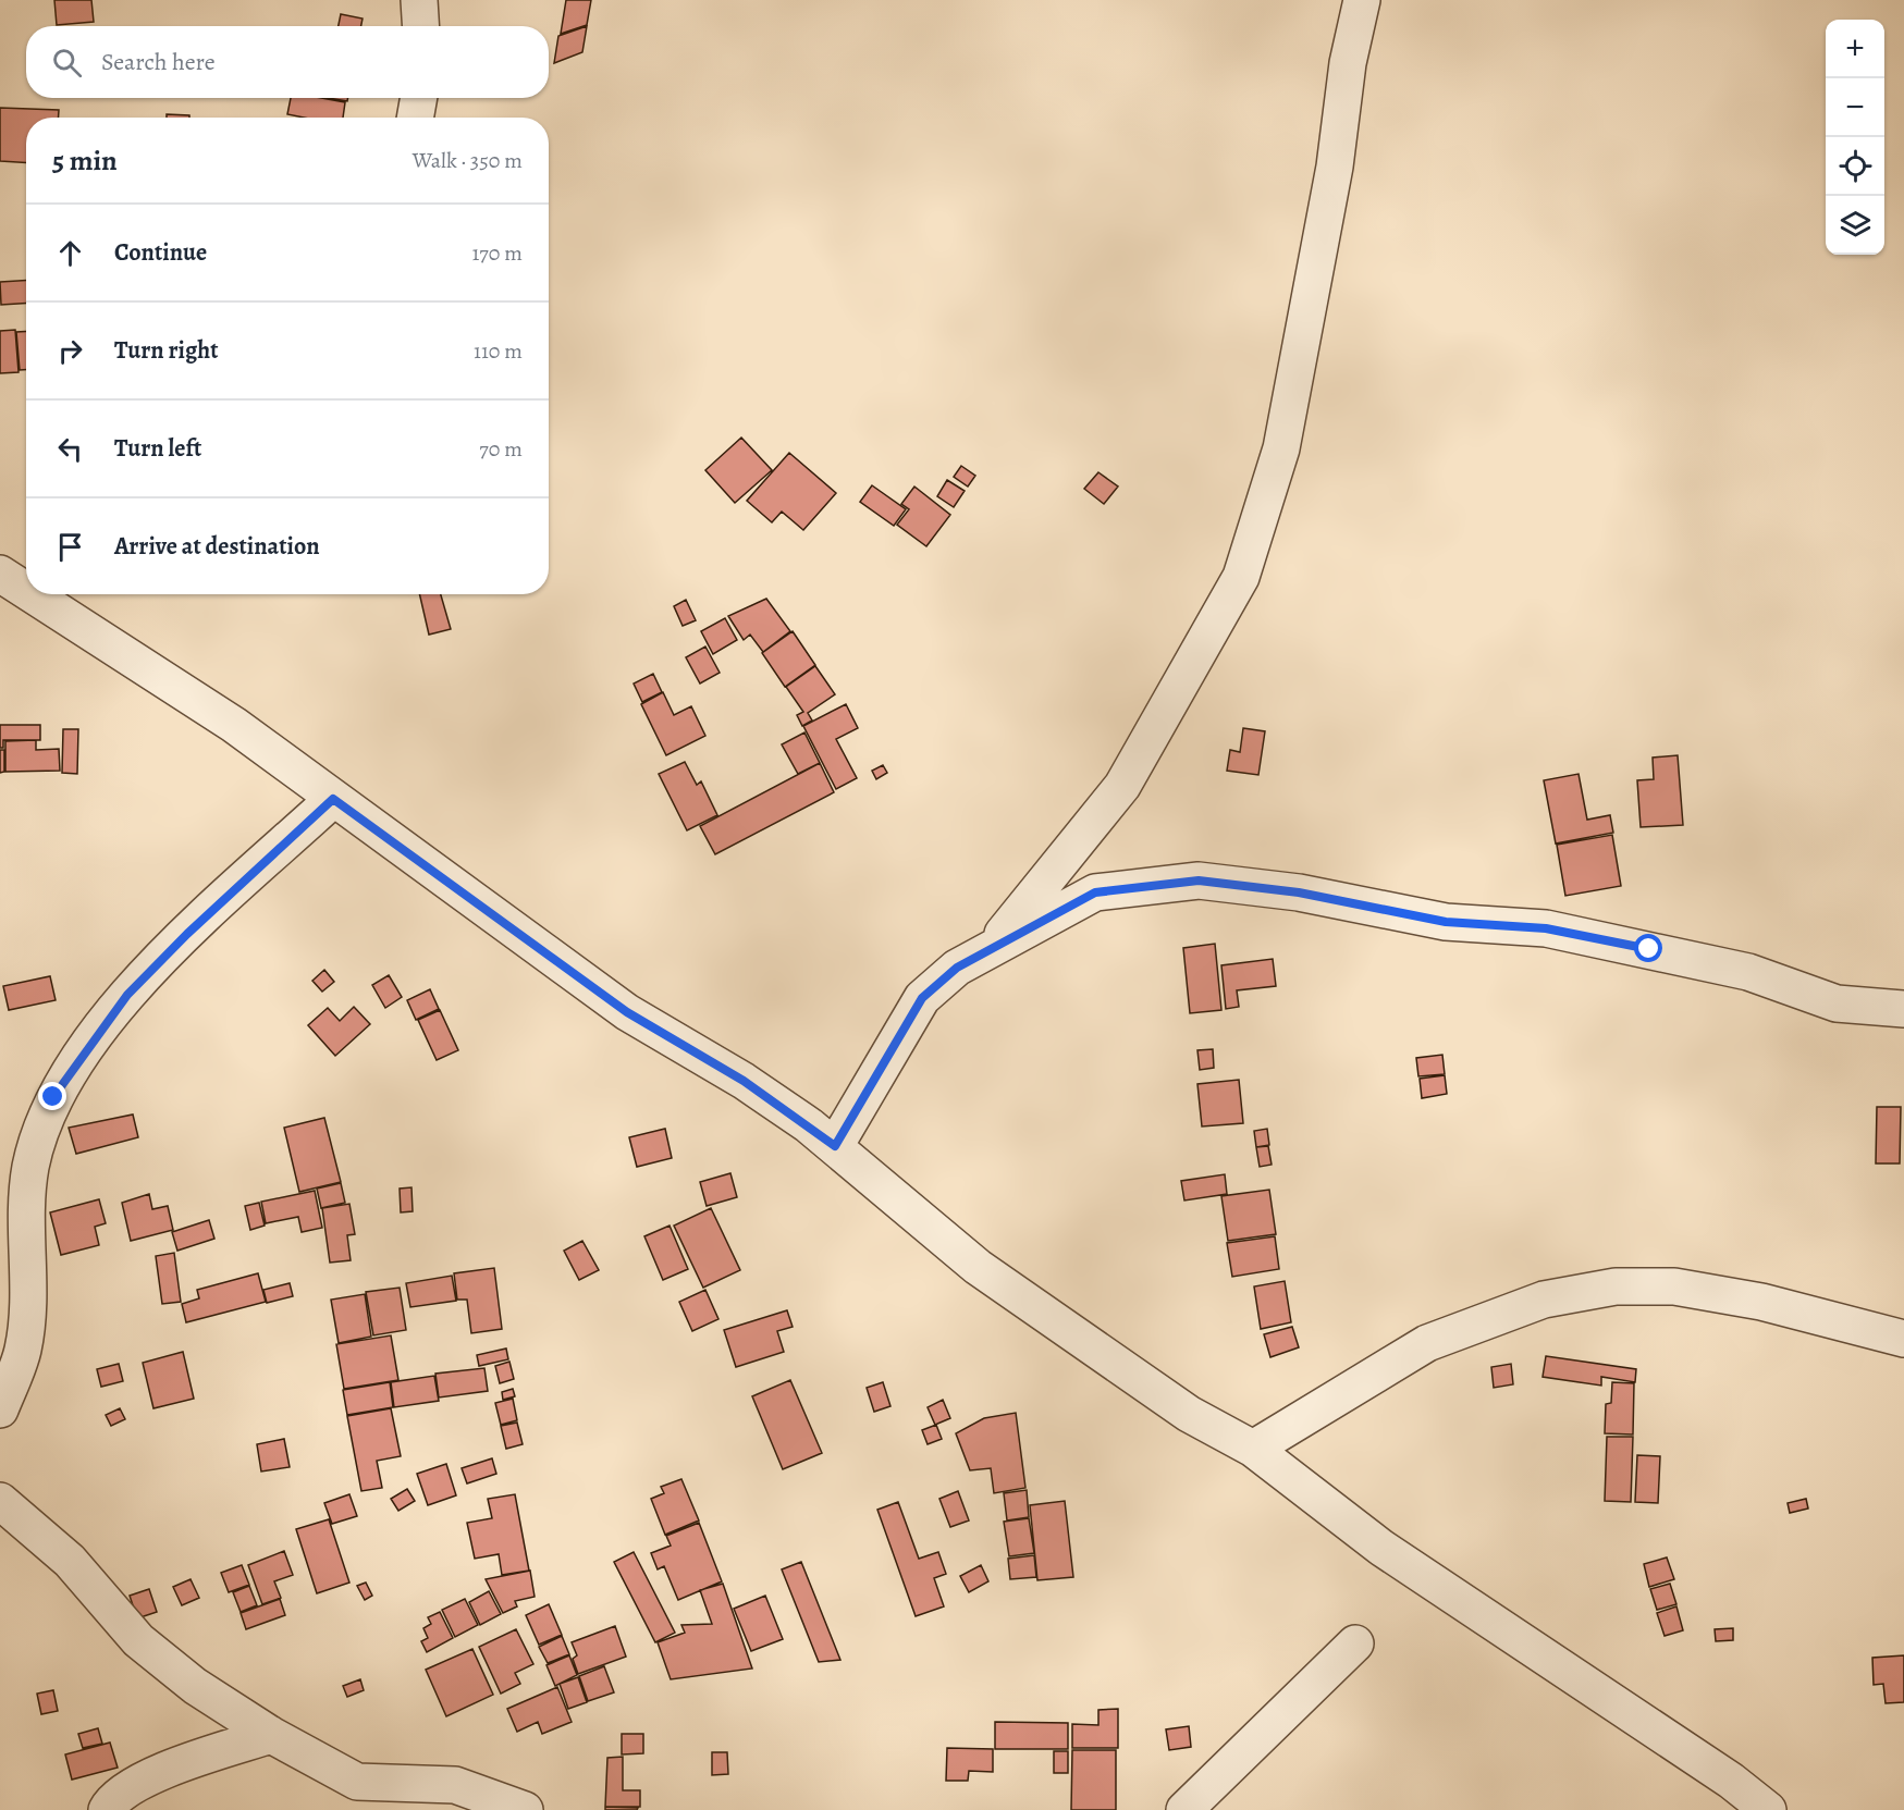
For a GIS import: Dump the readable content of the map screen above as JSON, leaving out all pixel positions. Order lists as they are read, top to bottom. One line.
{"page":{"map_buttons":["+","−"],"search":"Search here","heading":["5 min","Walk · 350 m"],"list":[["Continue","170 m"],["Turn right","110 m"],["Turn left","70 m"],"Arrive at destination"]}}
